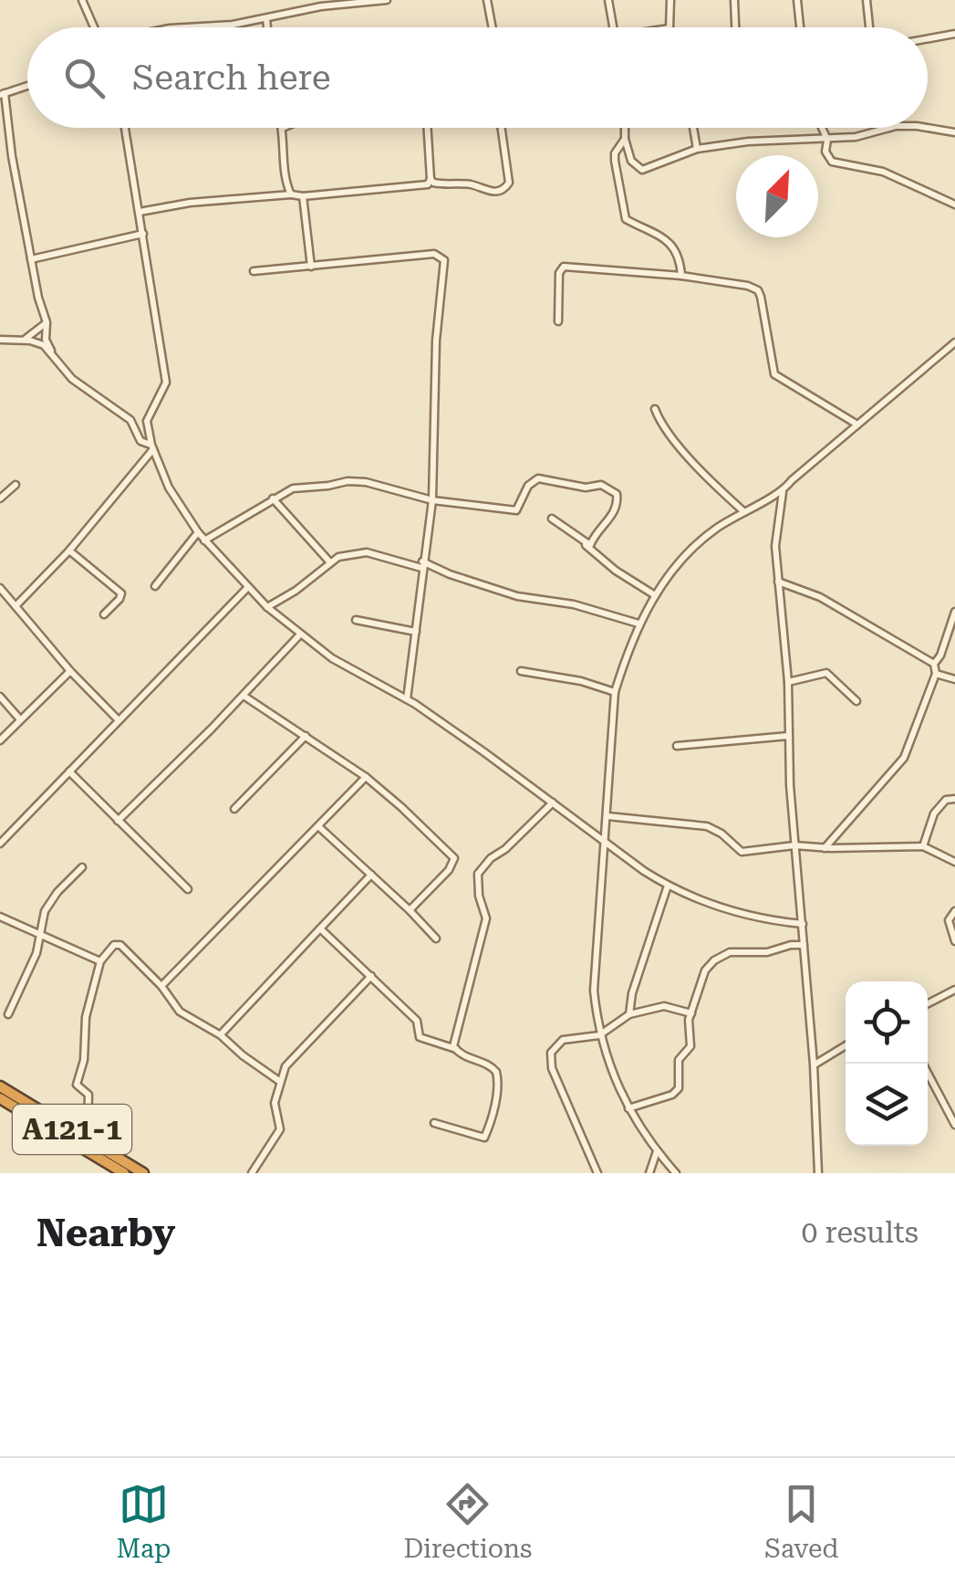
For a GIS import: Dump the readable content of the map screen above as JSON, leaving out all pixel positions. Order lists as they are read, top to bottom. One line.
{"streets":{"highway":["A121-1"]},"north":"top right","page":{"search":"Search here","heading":["Nearby","0 results"],"nav":["Map","Directions","Saved"]}}
